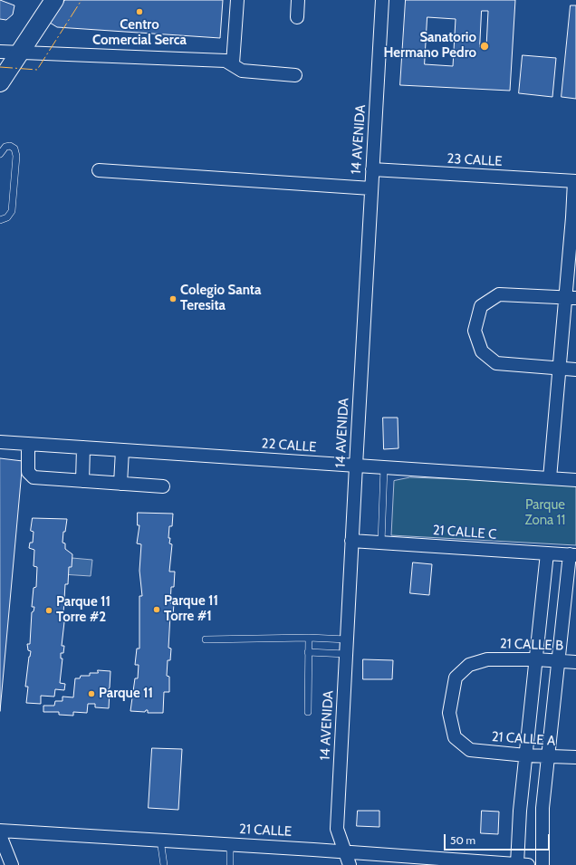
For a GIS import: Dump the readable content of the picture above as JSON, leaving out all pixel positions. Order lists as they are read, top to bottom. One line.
{"streets":{"street":["14 AVENIDA","23 CALLE","22 CALLE","21 CALLE C","21 CALLE B","21 CALLE A","21 CALLE"]},"crossings":[["14 AVENIDA","23 CALLE"],["14 AVENIDA","22 CALLE"],["14 AVENIDA","21 CALLE C"],["14 AVENIDA","21 CALLE"],["21 CALLE B","21 CALLE A"]],"parks":["Parque Zona 11"],"places":["Centro Comercial Serca","Sanatorio Hermano Pedro","Colegio Santa Teresita","Parque 11 Torre #1","Parque 11 Torre #2","Parque 11"],"scale_bar":"50 m"}
